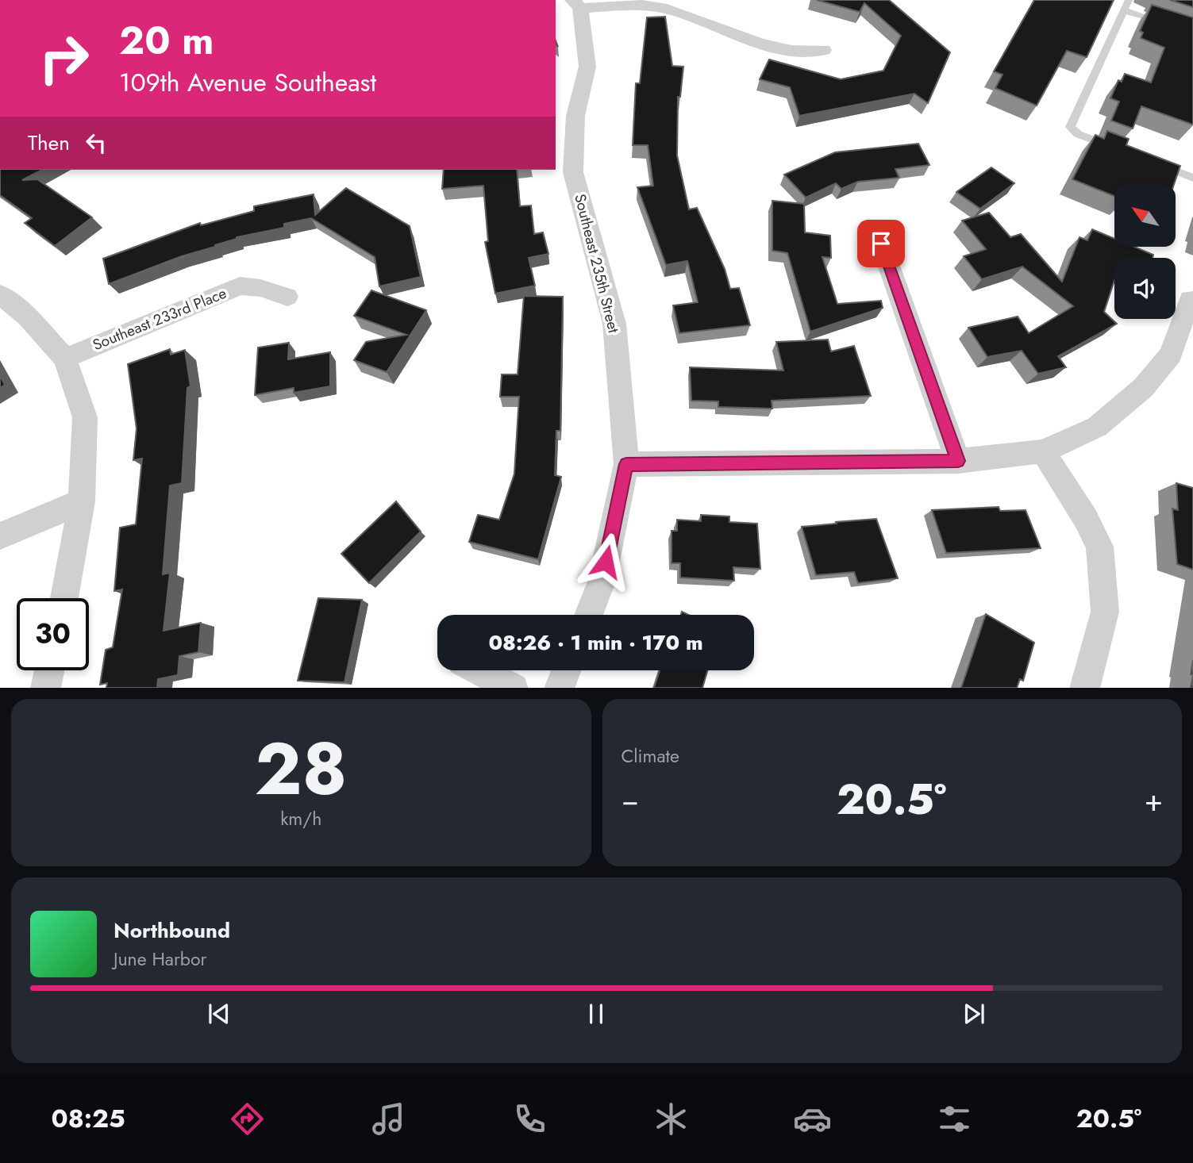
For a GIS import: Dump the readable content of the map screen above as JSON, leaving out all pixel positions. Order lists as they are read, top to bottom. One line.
{"streets":{"street":["Southeast 235th Street","Southeast 233rd Place"]},"north":"top left","page":{"turn":["20 m","109th Avenue Southeast"],"then":"Then","limit":"30","trip":"08:26 · 1 min · 170 m","tile":[["28","km/h"],"Climate"],"heat":["−","20.5°","+"],"song":["Northbound","June Harbor"],"tabs":["08:25","20.5°"]}}
